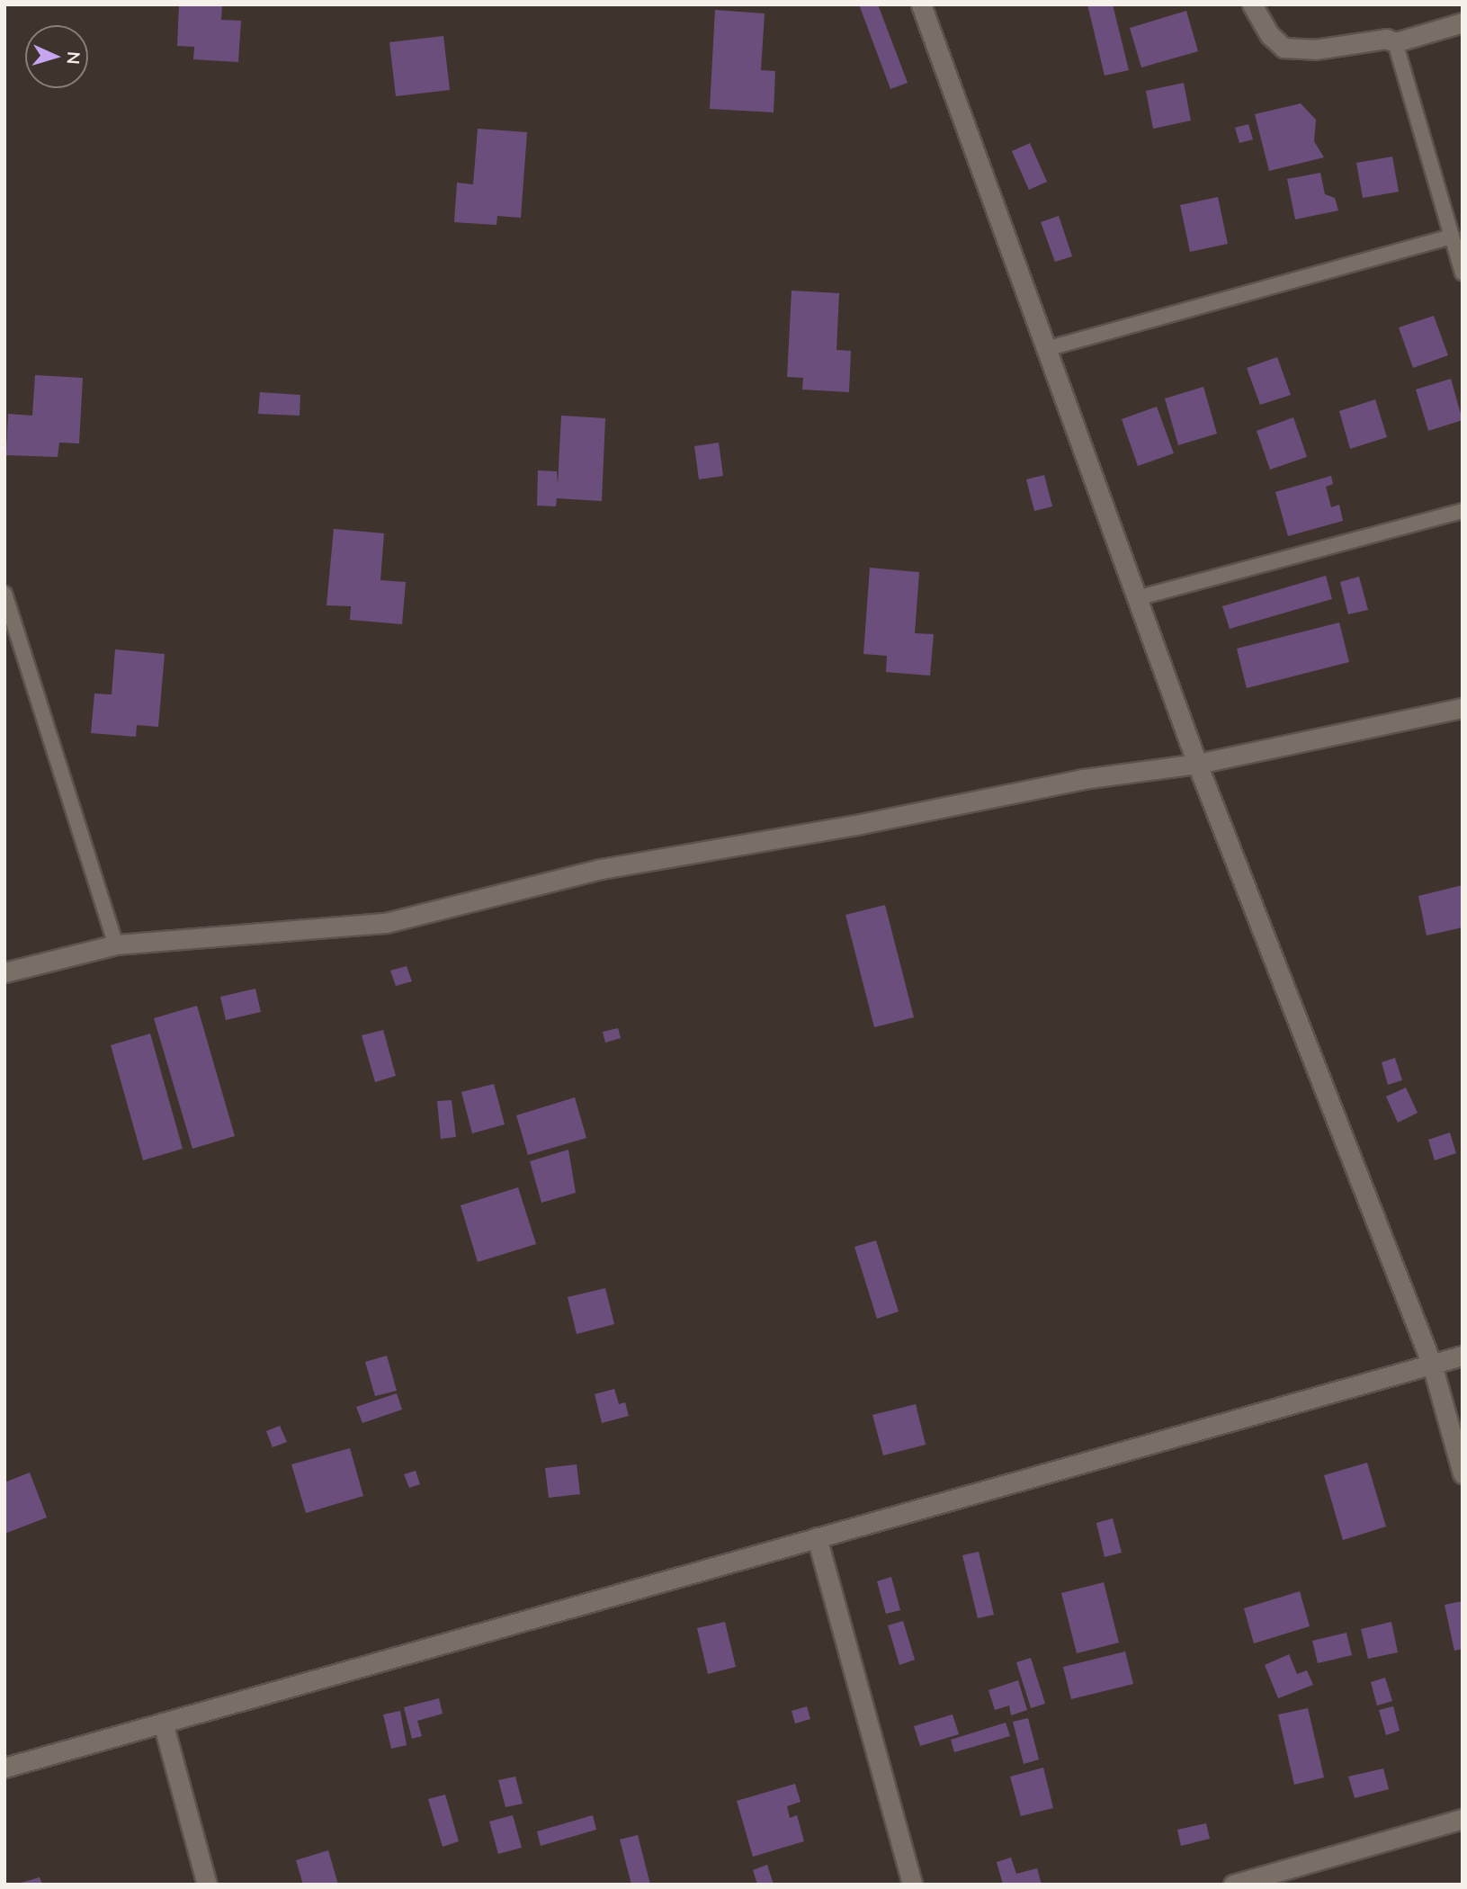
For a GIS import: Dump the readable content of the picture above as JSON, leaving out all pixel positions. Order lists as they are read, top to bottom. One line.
{"north":"right"}
